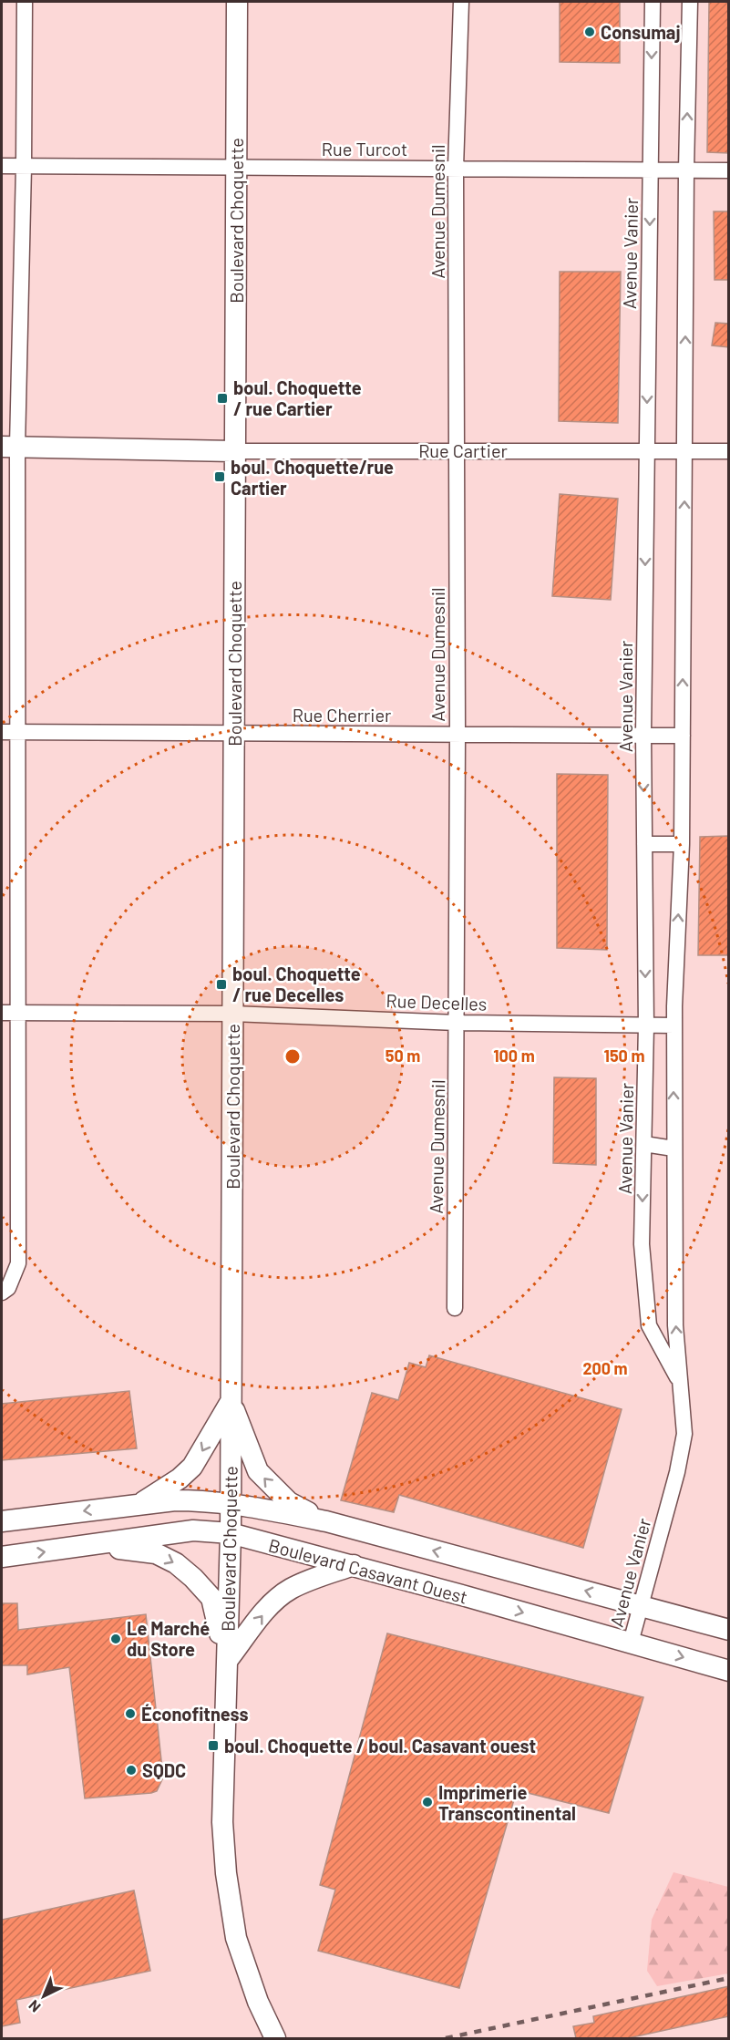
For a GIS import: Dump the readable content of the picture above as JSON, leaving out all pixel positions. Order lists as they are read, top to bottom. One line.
{"streets":{"main road":["Boulevard Choquette","Rue Cartier","Boulevard Casavant Ouest"],"street":["Rue Turcot","Avenue Dumesnil","Avenue Vanier","Rue Cherrier","Rue Decelles"]},"crossings":[["Rue Turcot","Avenue Dumesnil"],["Rue Turcot","Boulevard Choquette"],["Rue Turcot","Avenue Vanier"],["Avenue Dumesnil","Rue Cartier"],["Avenue Dumesnil","Rue Cherrier"],["Avenue Dumesnil","Rue Decelles"],["Boulevard Choquette","Rue Cartier"],["Boulevard Choquette","Rue Cherrier"],["Boulevard Choquette","Rue Decelles"],["Boulevard Choquette","Boulevard Casavant Ouest"],["Avenue Vanier","Rue Cartier"],["Avenue Vanier","Rue Cherrier"],["Avenue Vanier","Rue Decelles"],["Avenue Vanier","Boulevard Casavant Ouest"]],"places":{"other":["Consumaj","Le Marché du Store","Éconofitness","SQDC","Imprimerie Transcontinental"],"transit":["boul. Choquette / rue Cartier","boul. Choquette/rue Cartier","boul. Choquette / rue Decelles","boul. Choquette / boul. Casavant ouest"]},"north":"bottom left","rings":["50 m","100 m","150 m","200 m"]}
